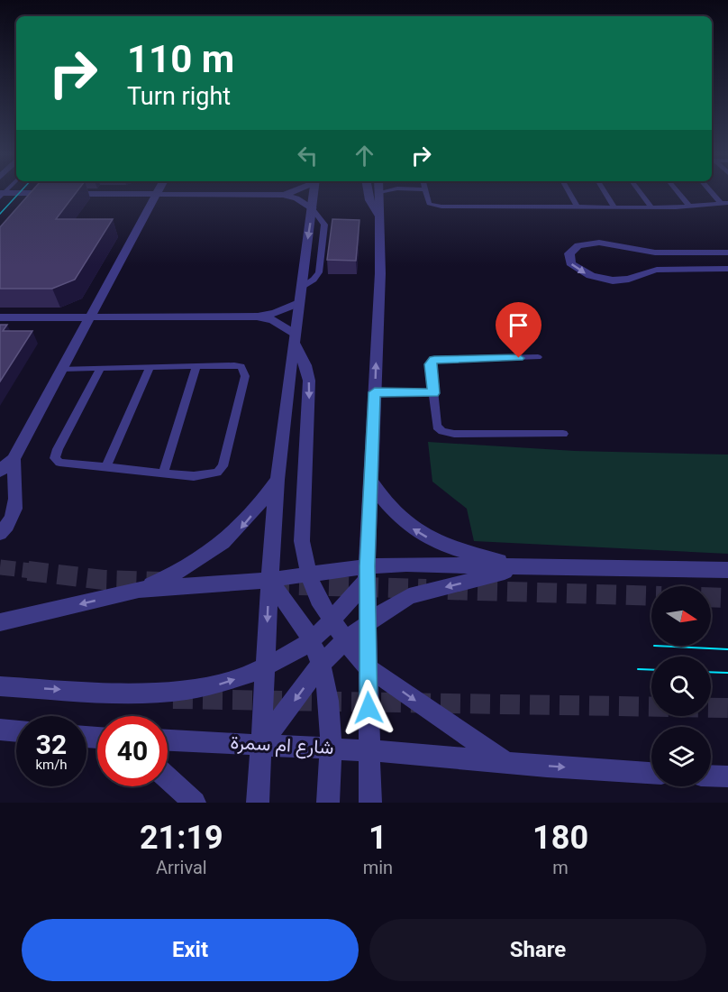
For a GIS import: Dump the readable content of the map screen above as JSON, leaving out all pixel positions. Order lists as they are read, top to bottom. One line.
{"streets":{"street":["شارع ام سمرة"]},"north":"right","page":{"turn":["110 m","Turn right"],"speed":"32 km/h","limit":"40","eta":["21:19","Arrival","1","min","180","m"],"buttons":["Exit","Share"]}}
